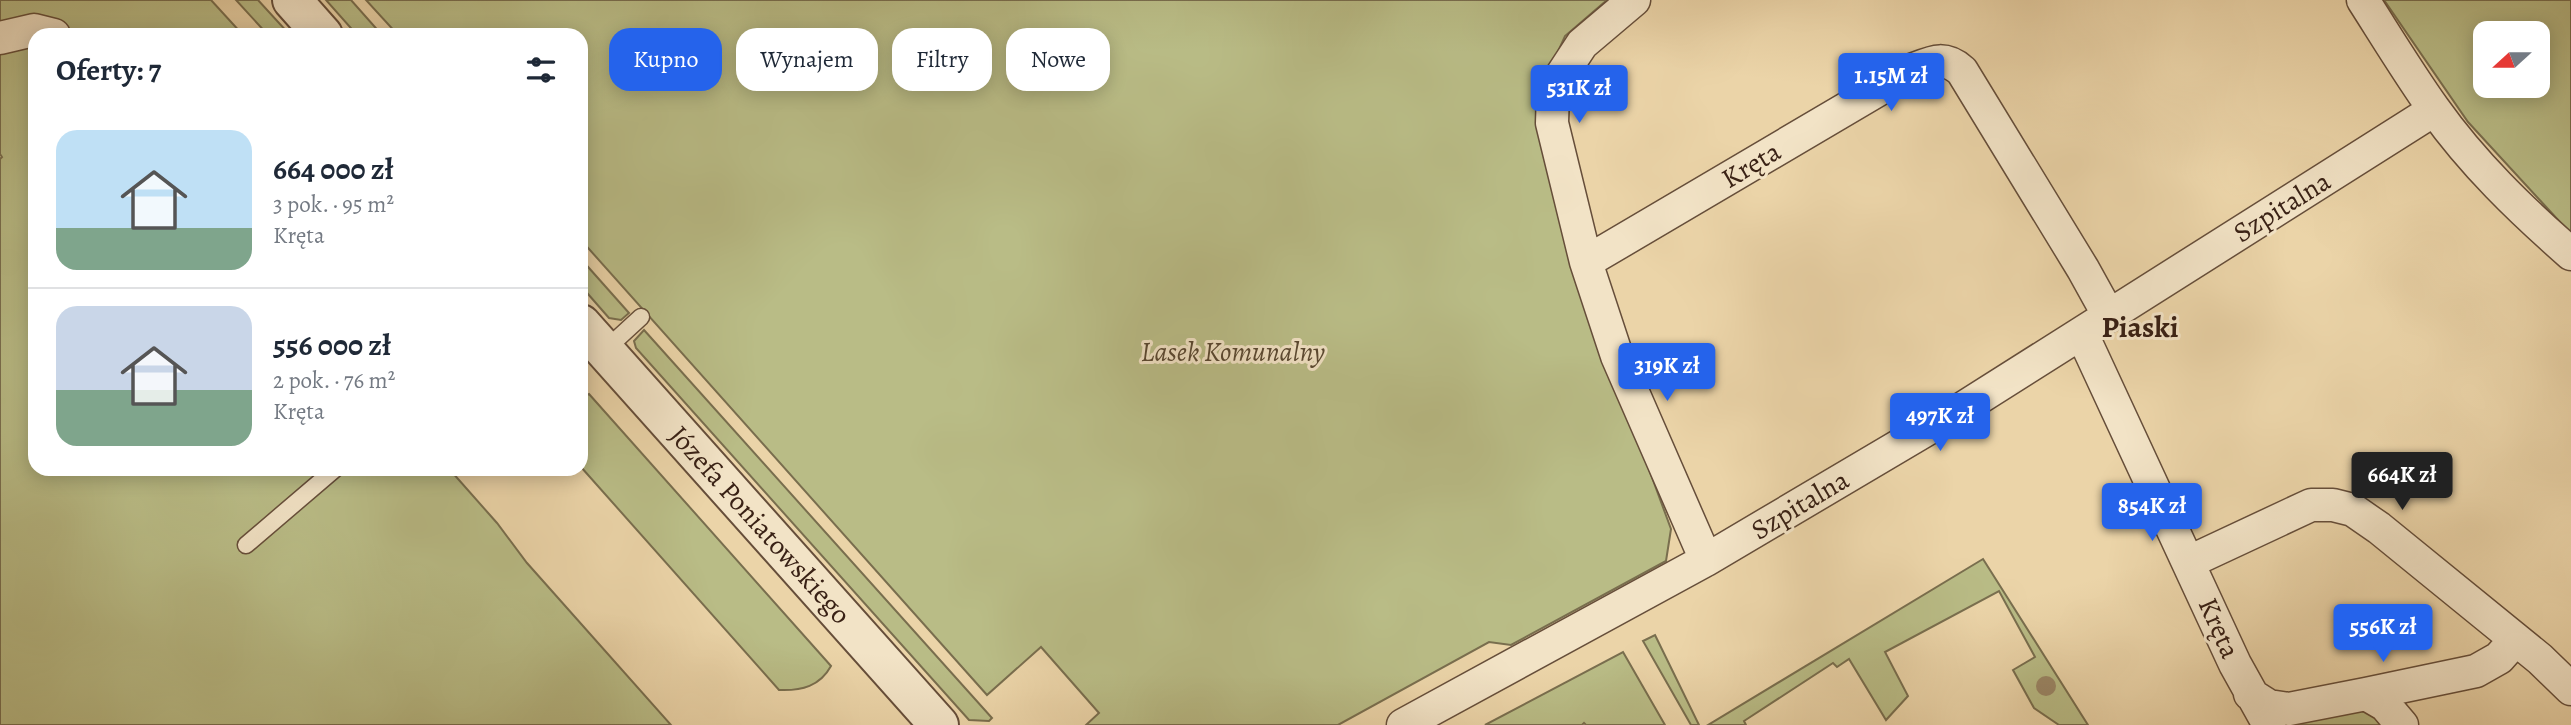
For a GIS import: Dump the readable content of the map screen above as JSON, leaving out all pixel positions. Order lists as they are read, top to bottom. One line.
{"streets":{"street":["Kręta","Szpitalna","Józefa Poniatowskiego"]},"crossings":[["Kręta","Szpitalna"]],"districts":["Piaski"],"parks":["Lasek Komunalny"],"north":"left","page":{"chip":["Kupno","Wynajem","Filtry","Nowe"],"heading":"Oferty: 7","price":["1.15M zł","531K zł","319K zł","497K zł","664K zł","854K zł","556K zł"],"list":[{"name":"664 000 zł","note":"3 pok. · 95 m² · Kręta"},{"name":"556 000 zł","note":"2 pok. · 76 m² · Kręta"}]}}
